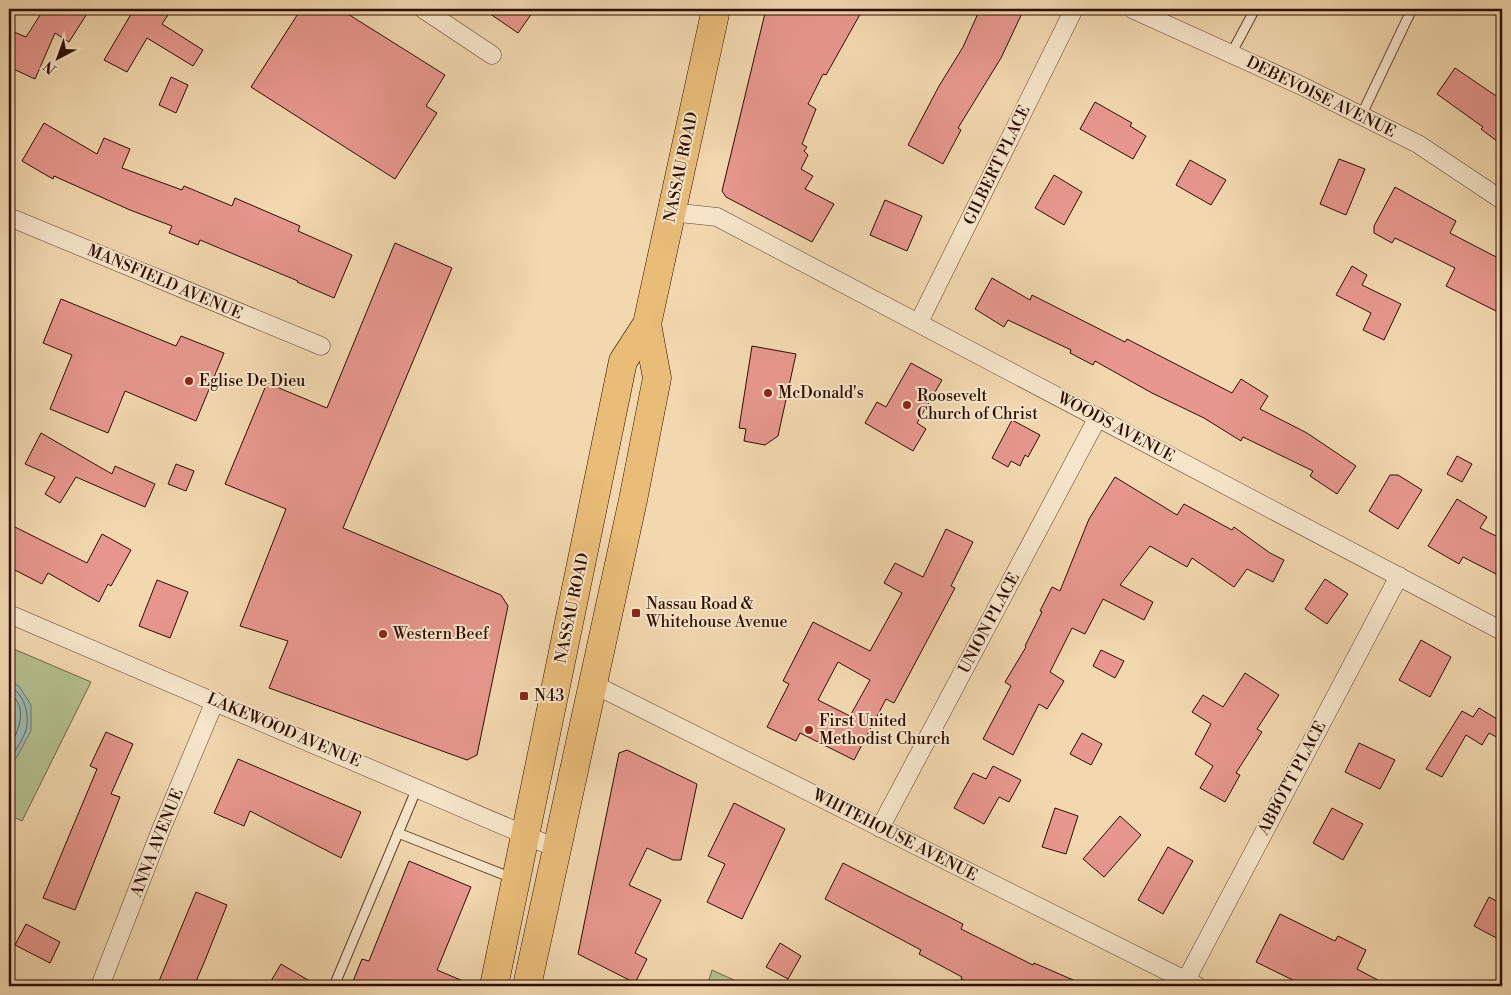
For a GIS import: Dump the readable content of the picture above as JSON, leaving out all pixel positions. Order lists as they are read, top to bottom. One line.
{"streets":{"main road":["NASSAU ROAD"],"street":["DEBEVOISE AVENUE","GILBERT PLACE","MANSFIELD AVENUE","WOODS AVENUE","UNION PLACE","LAKEWOOD AVENUE","ABBOTT PLACE","WHITEHOUSE AVENUE","ANNA AVENUE"]},"crossings":[["GILBERT PLACE","WOODS AVENUE"],["NASSAU ROAD","WOODS AVENUE"],["NASSAU ROAD","LAKEWOOD AVENUE"],["NASSAU ROAD","WHITEHOUSE AVENUE"],["WOODS AVENUE","UNION PLACE"],["WOODS AVENUE","ABBOTT PLACE"],["UNION PLACE","WHITEHOUSE AVENUE"],["LAKEWOOD AVENUE","ANNA AVENUE"],["ABBOTT PLACE","WHITEHOUSE AVENUE"]],"places":{"other":["Eglise De Dieu","McDonald's","Roosevelt Church of Christ","Western Beef","First United Methodist Church"],"transit":["Nassau Road & Whitehouse Avenue","N43"]},"north":"bottom left"}
